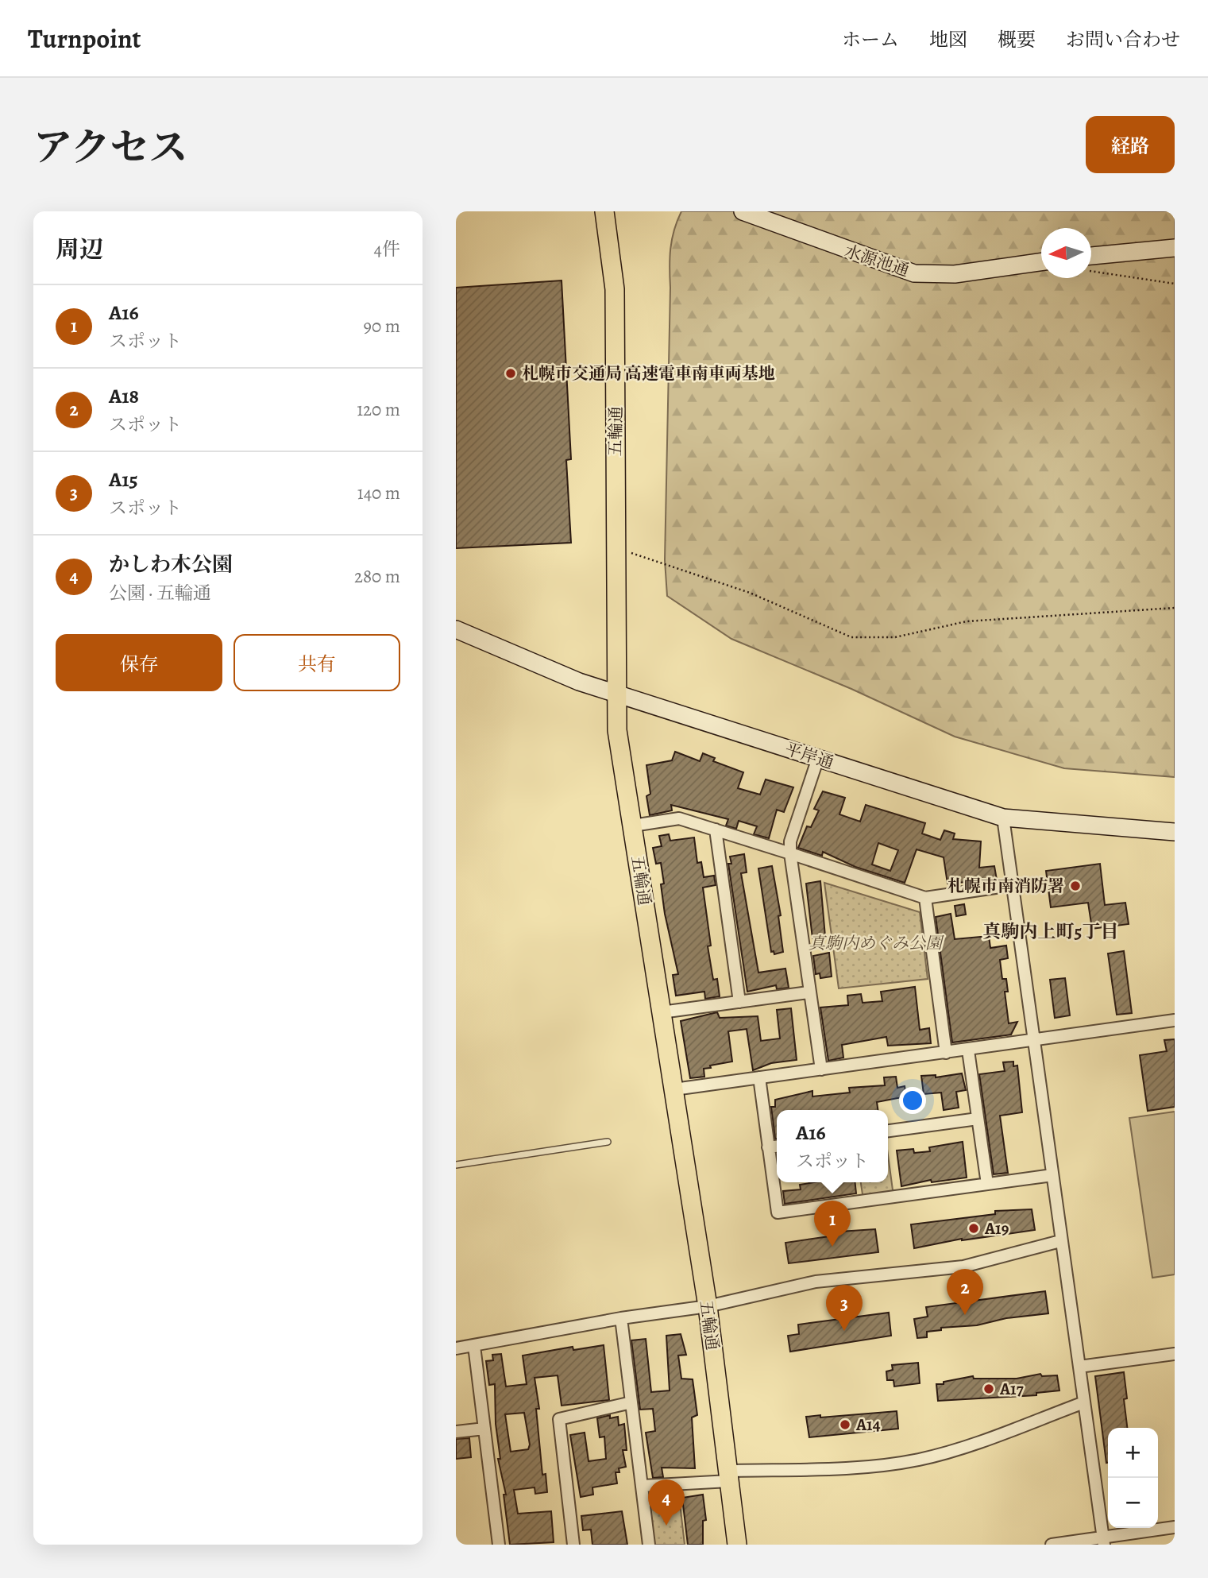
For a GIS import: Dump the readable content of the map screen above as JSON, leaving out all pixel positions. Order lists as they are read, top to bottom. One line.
{"streets":{"main road":["五輪通"],"street":["水源池通","平岸通"]},"crossings":[["五輪通","平岸通"]],"districts":["真駒内上町5丁目"],"parks":["真駒内めぐみ公園"],"places":["札幌市交通局 高速電車南車両基地","札幌市南消防署","A19","A17","A14"],"north":"left","page":{"header":"Turnpoint","nav":["ホーム","地図","概要","お問い合わせ"],"title":"アクセス","buttons":["経路",["保存","共有"]],"heading":["周辺","4件"],"list":[{"mark":"1","name":"A16","note":"スポット","value":"90 m"},{"mark":"2","name":"A18","note":"スポット","value":"120 m"},{"mark":"3","name":"A15","note":"スポット","value":"140 m"},{"mark":"4","name":"かしわ木公園","note":"公園 · 五輪通","value":"280 m"}],"popup":["A16","スポット"],"pins":["1","2","3","4"],"map_buttons":["+","−"]}}
